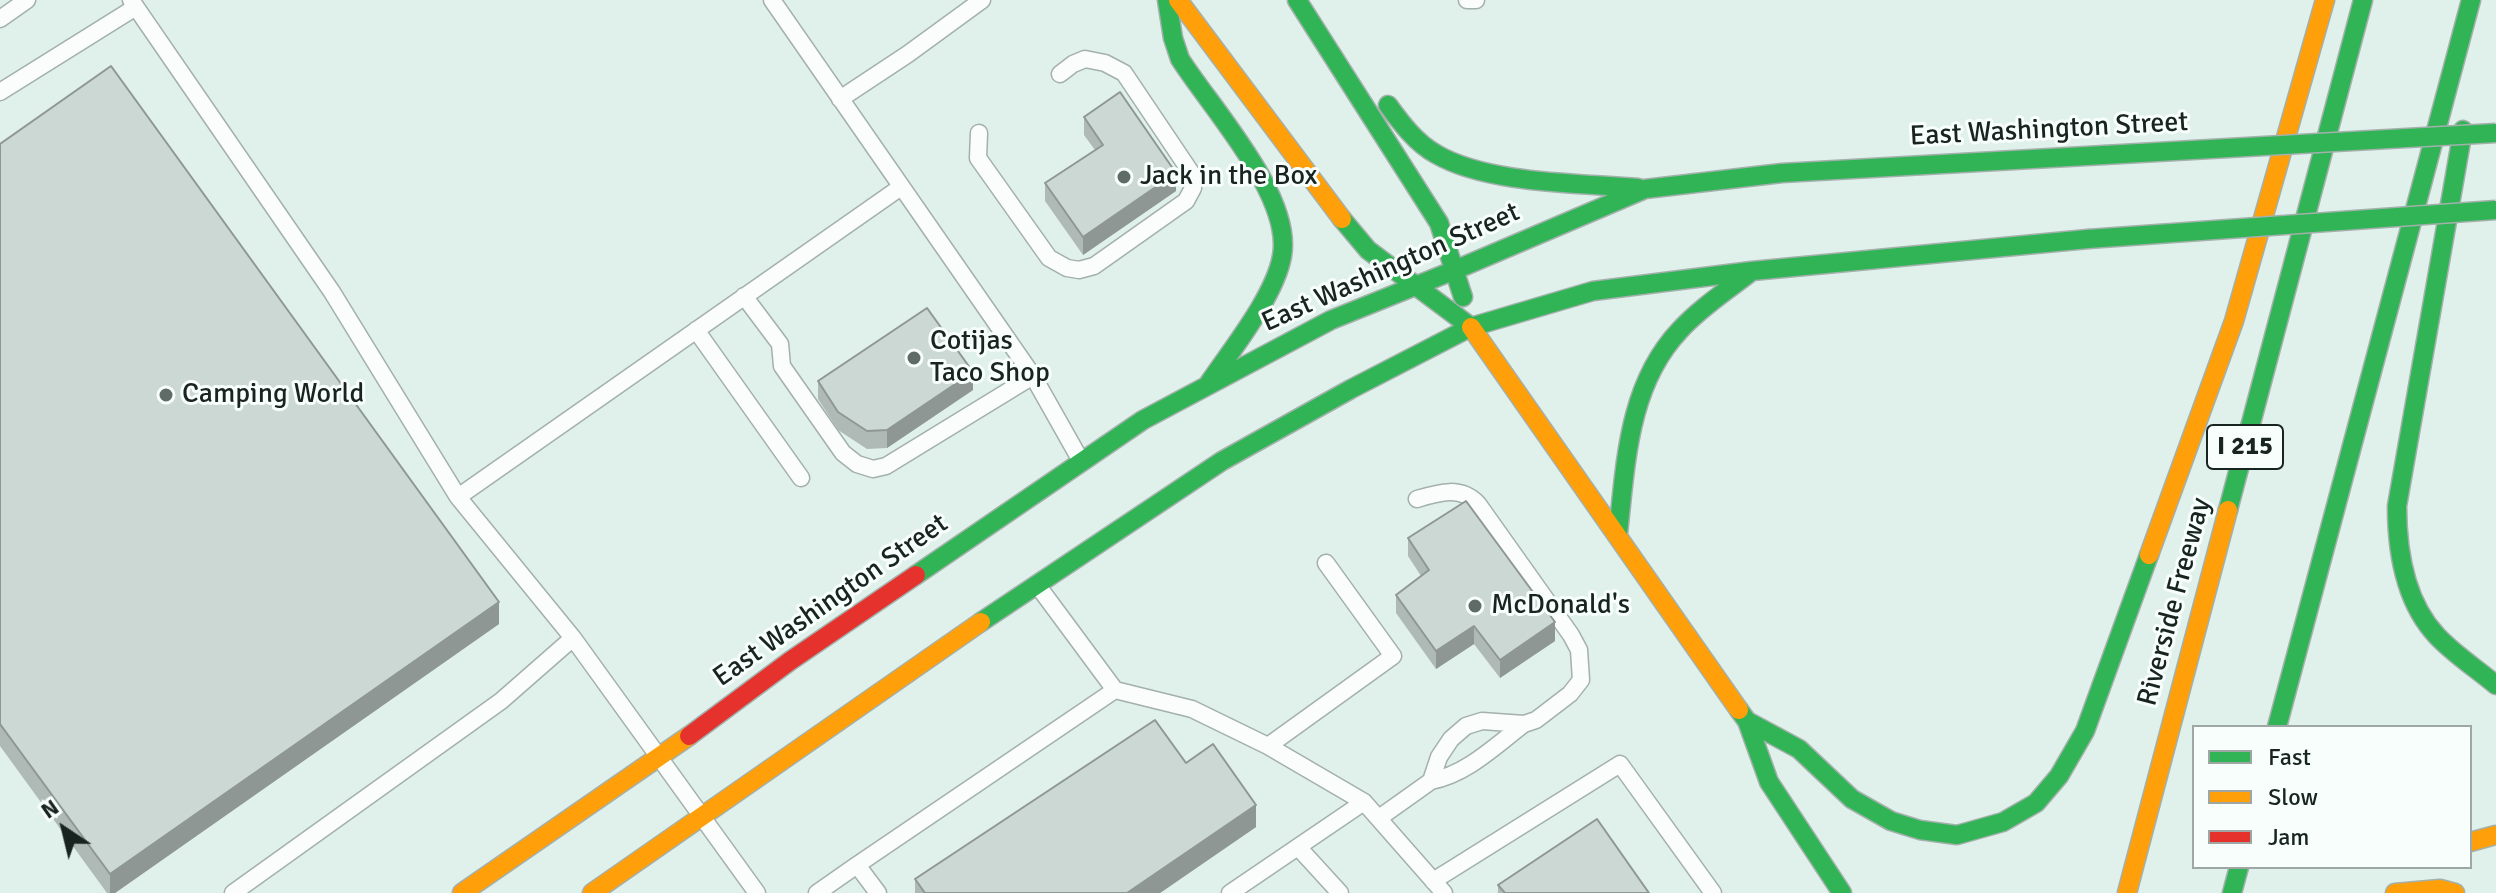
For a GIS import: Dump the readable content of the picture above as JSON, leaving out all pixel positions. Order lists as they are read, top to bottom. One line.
{"streets":{"main road":["East Washington Street","I 215","Riverside Freeway"]},"places":["Jack in the Box","Cotijas Taco Shop","Camping World","McDonald's"],"legend":["Fast","Slow","Jam"],"north":"top left"}
